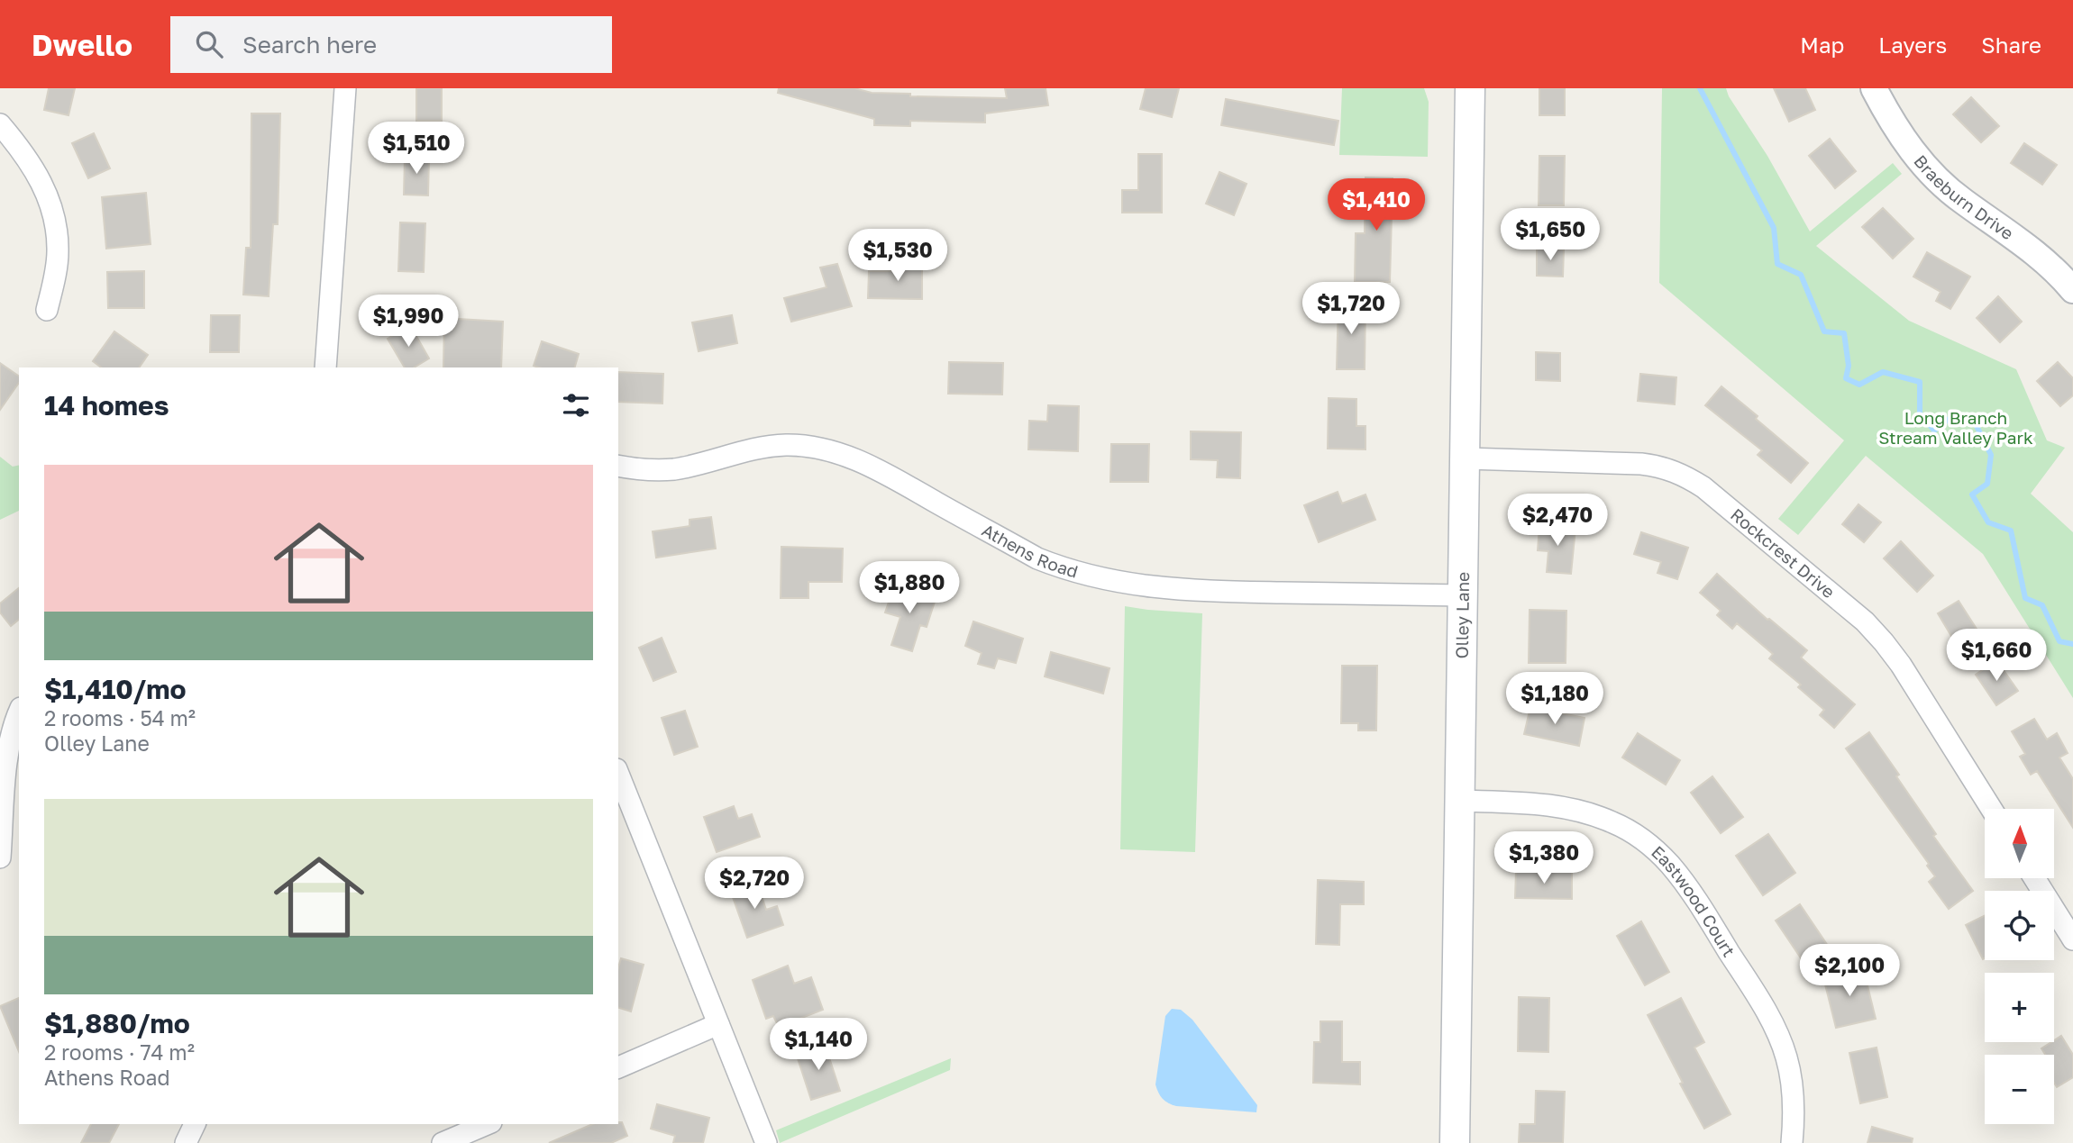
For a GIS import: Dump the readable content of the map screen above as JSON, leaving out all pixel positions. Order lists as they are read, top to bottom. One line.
{"streets":{"main road":["Olley Lane"],"street":["Braeburn Drive","Athens Road","Rockcrest Drive","Eastwood Court"]},"crossings":[["Athens Road","Olley Lane"],["Rockcrest Drive","Olley Lane"],["Olley Lane","Eastwood Court"]],"parks":["Long Branch Stream Valley Park"],"north":"top","page":{"header":"Dwello","search":"Search here","nav":["Map","Layers","Share"],"price":["$1,510","$1,410","$1,650","$1,530","$1,720","$1,990","$2,470","$1,880","$1,660","$1,180","$1,380","$2,720","$2,100","$1,140"],"heading":"14 homes","list":[{"name":"$1,410/mo","note":"2 rooms · 54 m² · Olley Lane"},{"name":"$1,880/mo","note":"2 rooms · 74 m² · Athens Road"}],"map_buttons":["+","−"]}}
